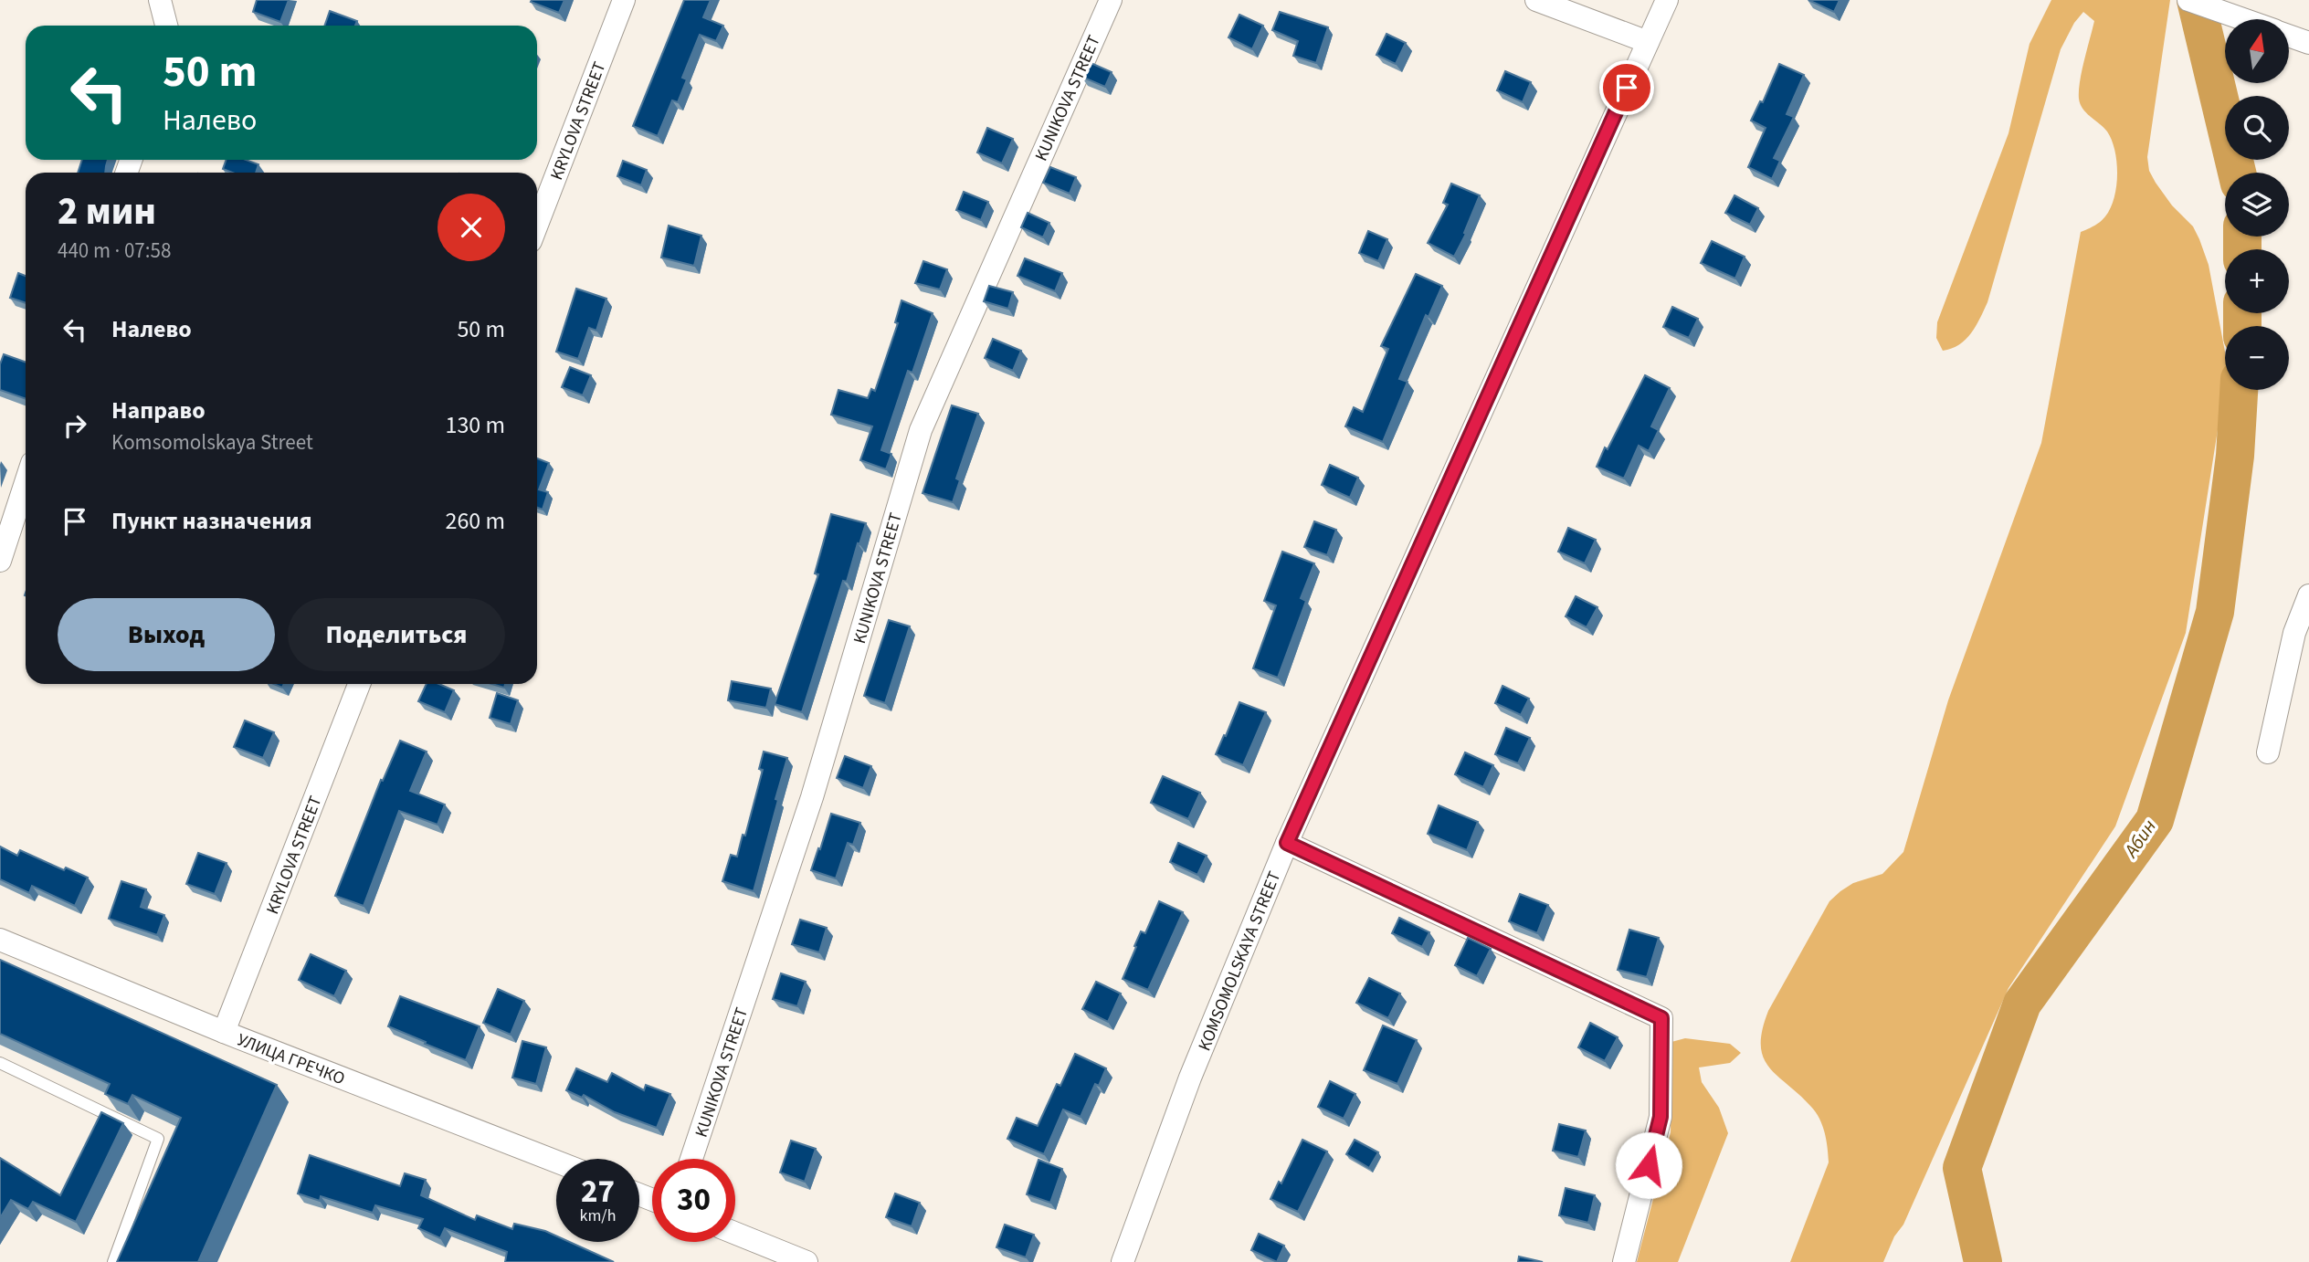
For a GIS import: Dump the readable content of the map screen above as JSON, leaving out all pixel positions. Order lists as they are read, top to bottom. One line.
{"streets":{"street":["KUNIKOVA STREET","KRYLOVA STREET","KOMSOMOLSKAYA STREET","УЛИЦА ГРЕЧКО"]},"crossings":[["KRYLOVA STREET","УЛИЦА ГРЕЧКО"]],"water":["Абин"],"north":"top","page":{"map_buttons":["+","−"],"turn":["50 m","Налево"],"heading":["2 мин","440 m · 07:58"],"list":[{"name":"Налево","value":"50 m"},{"name":"Направо","note":"Komsomolskaya Street","value":"130 m"},{"name":"Пункт назначения","value":"260 m"}],"buttons":["Выход","Поделиться"],"speed":"27 km/h","limit":"30"}}
